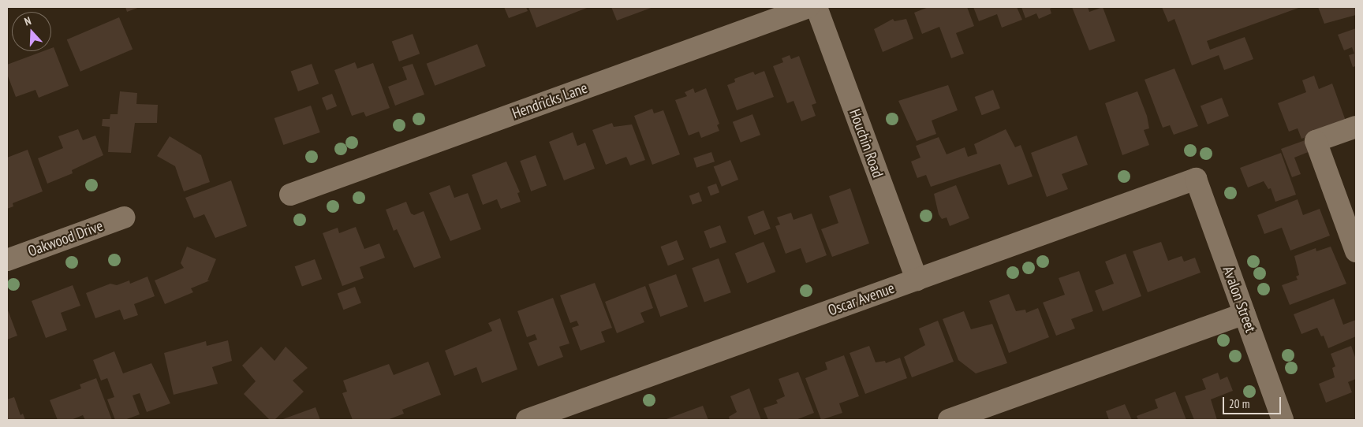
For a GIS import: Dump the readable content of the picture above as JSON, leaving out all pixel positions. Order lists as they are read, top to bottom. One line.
{"streets":{"street":["Hendricks Lane","Houchin Road","Oakwood Drive","Oscar Avenue","Avalon Street"]},"crossings":[["Houchin Road","Oscar Avenue"],["Oscar Avenue","Avalon Street"]],"scale_bar":"20 m","north":"top"}
